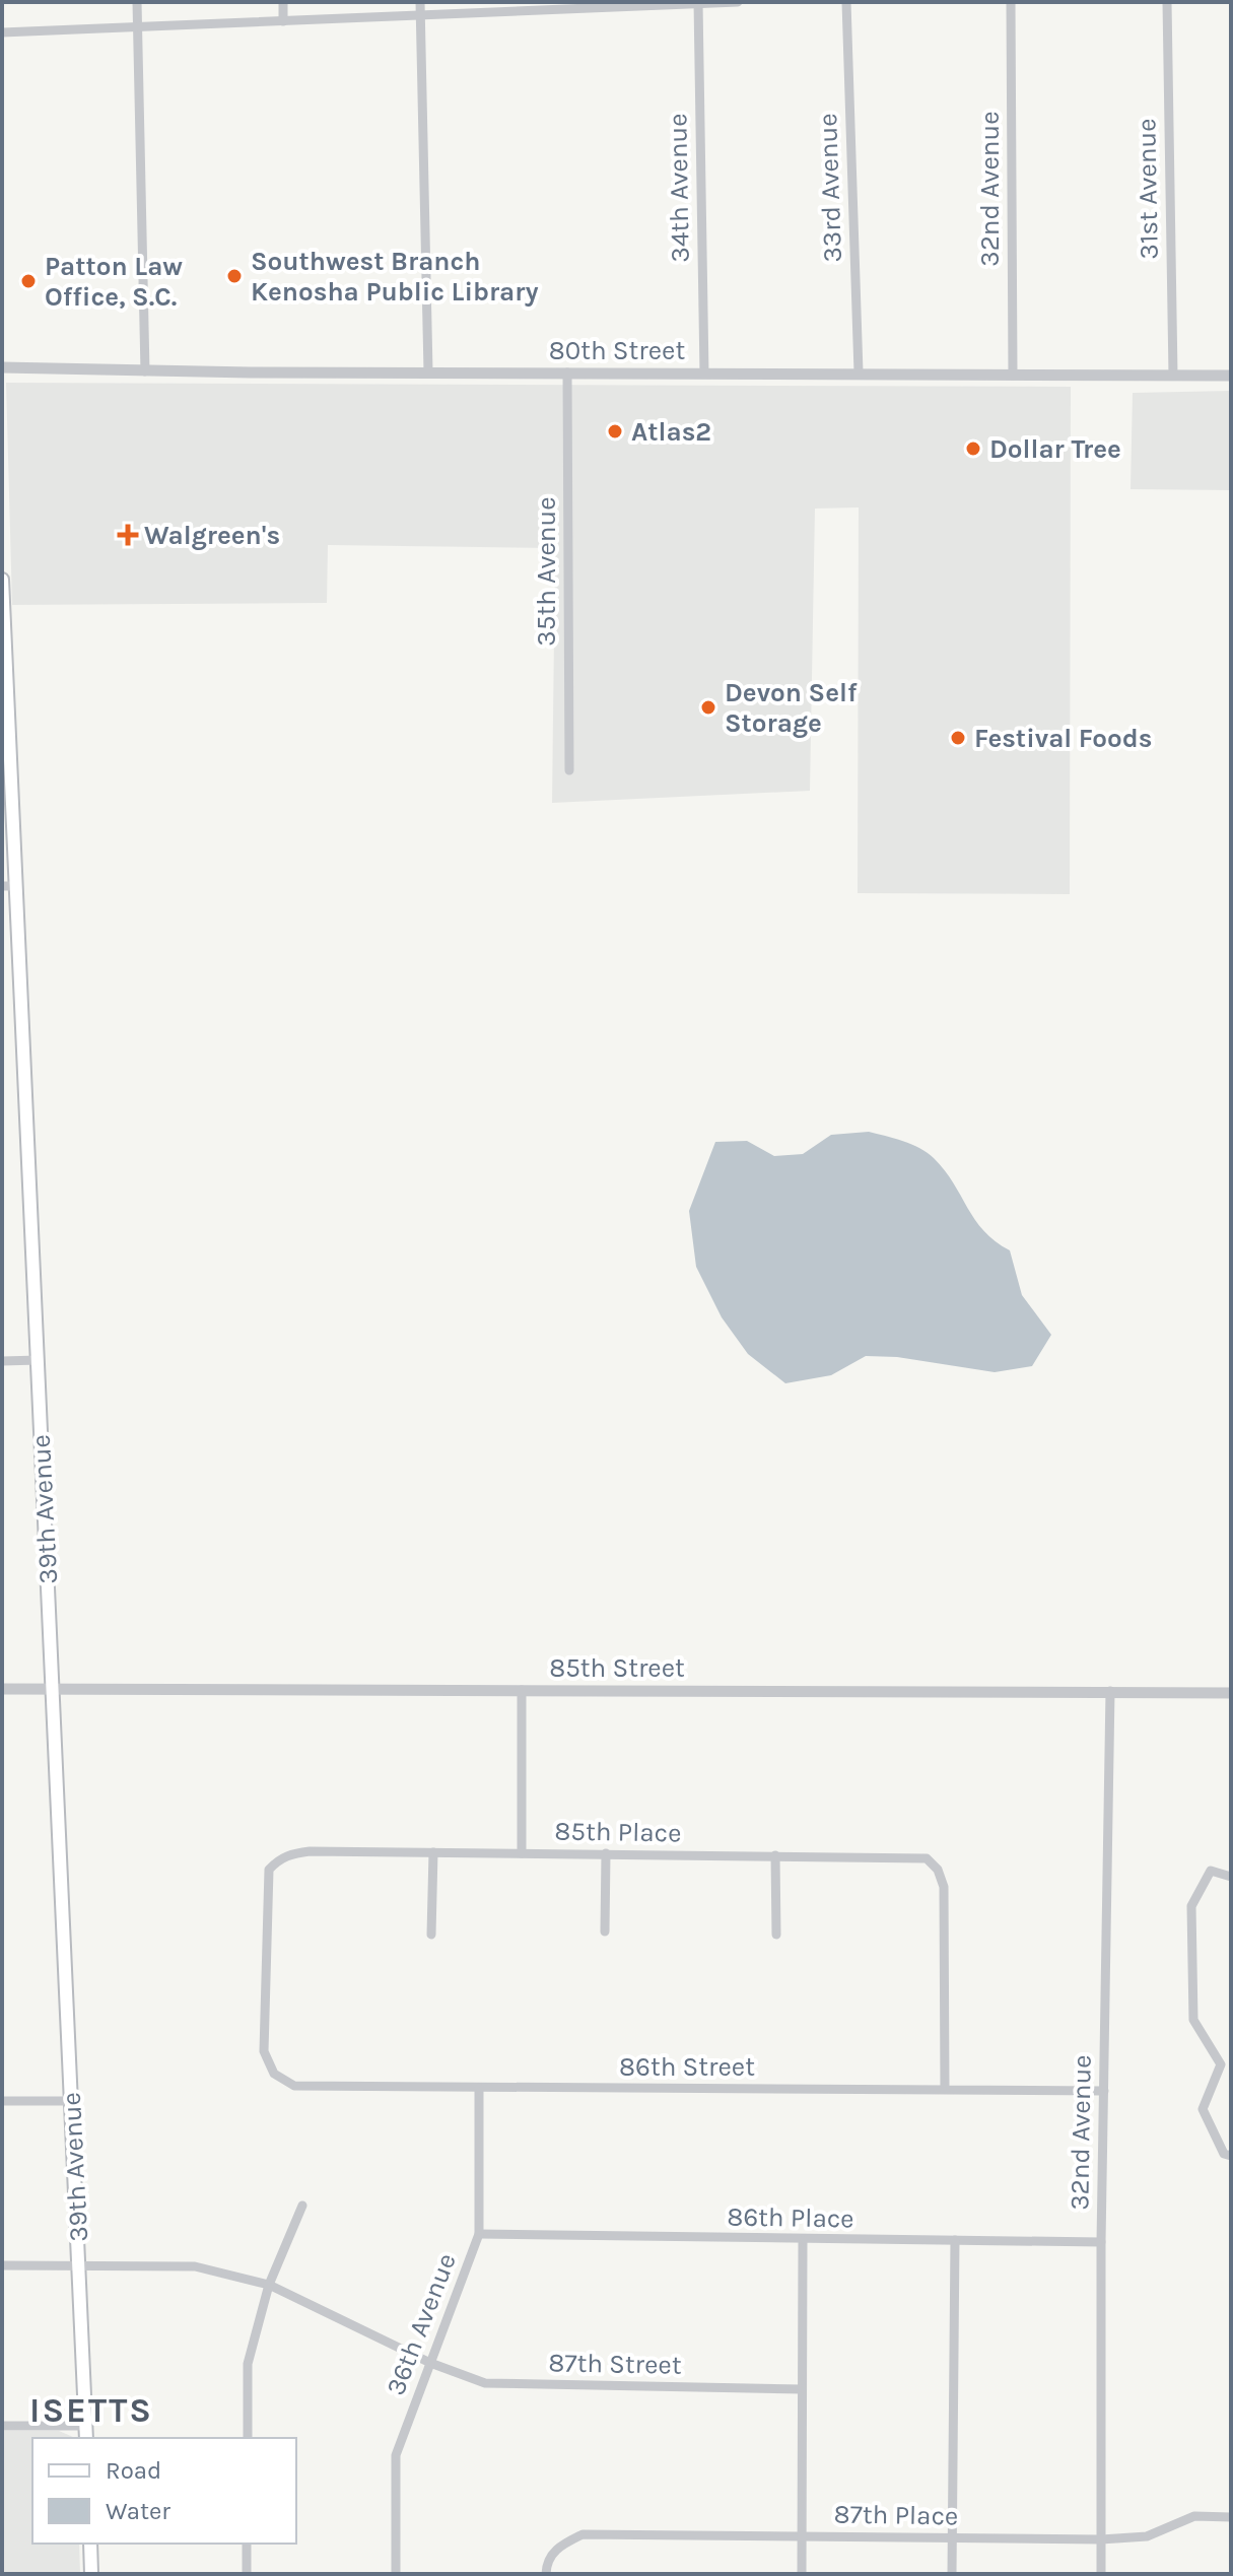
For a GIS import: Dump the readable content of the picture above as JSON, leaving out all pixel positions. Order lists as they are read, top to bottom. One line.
{"streets":{"main road":["39th Avenue"],"street":["34th Avenue","33rd Avenue","32nd Avenue","31st Avenue","80th Street","35th Avenue","85th Street","85th Place","86th Street","86th Place","36th Avenue","87th Street","87th Place"]},"crossings":[["34th Avenue","80th Street"],["33rd Avenue","80th Street"],["32nd Avenue","80th Street"],["32nd Avenue","85th Street"],["32nd Avenue","86th Street"],["32nd Avenue","86th Place"],["32nd Avenue","87th Place"],["31st Avenue","80th Street"],["80th Street","35th Avenue"],["39th Avenue","85th Street"],["39th Avenue","87th Street"],["85th Place","86th Street"],["86th Street","36th Avenue"],["86th Place","36th Avenue"],["36th Avenue","87th Street"]],"districts":["ISETTS"],"places":{"other":["Southwest Branch Kenosha Public Library","Patton Law Office, S.C.","Atlas2","Dollar Tree","Devon Self Storage","Festival Foods"],"health":["Walgreen's"]},"legend":["Road","Water"]}
